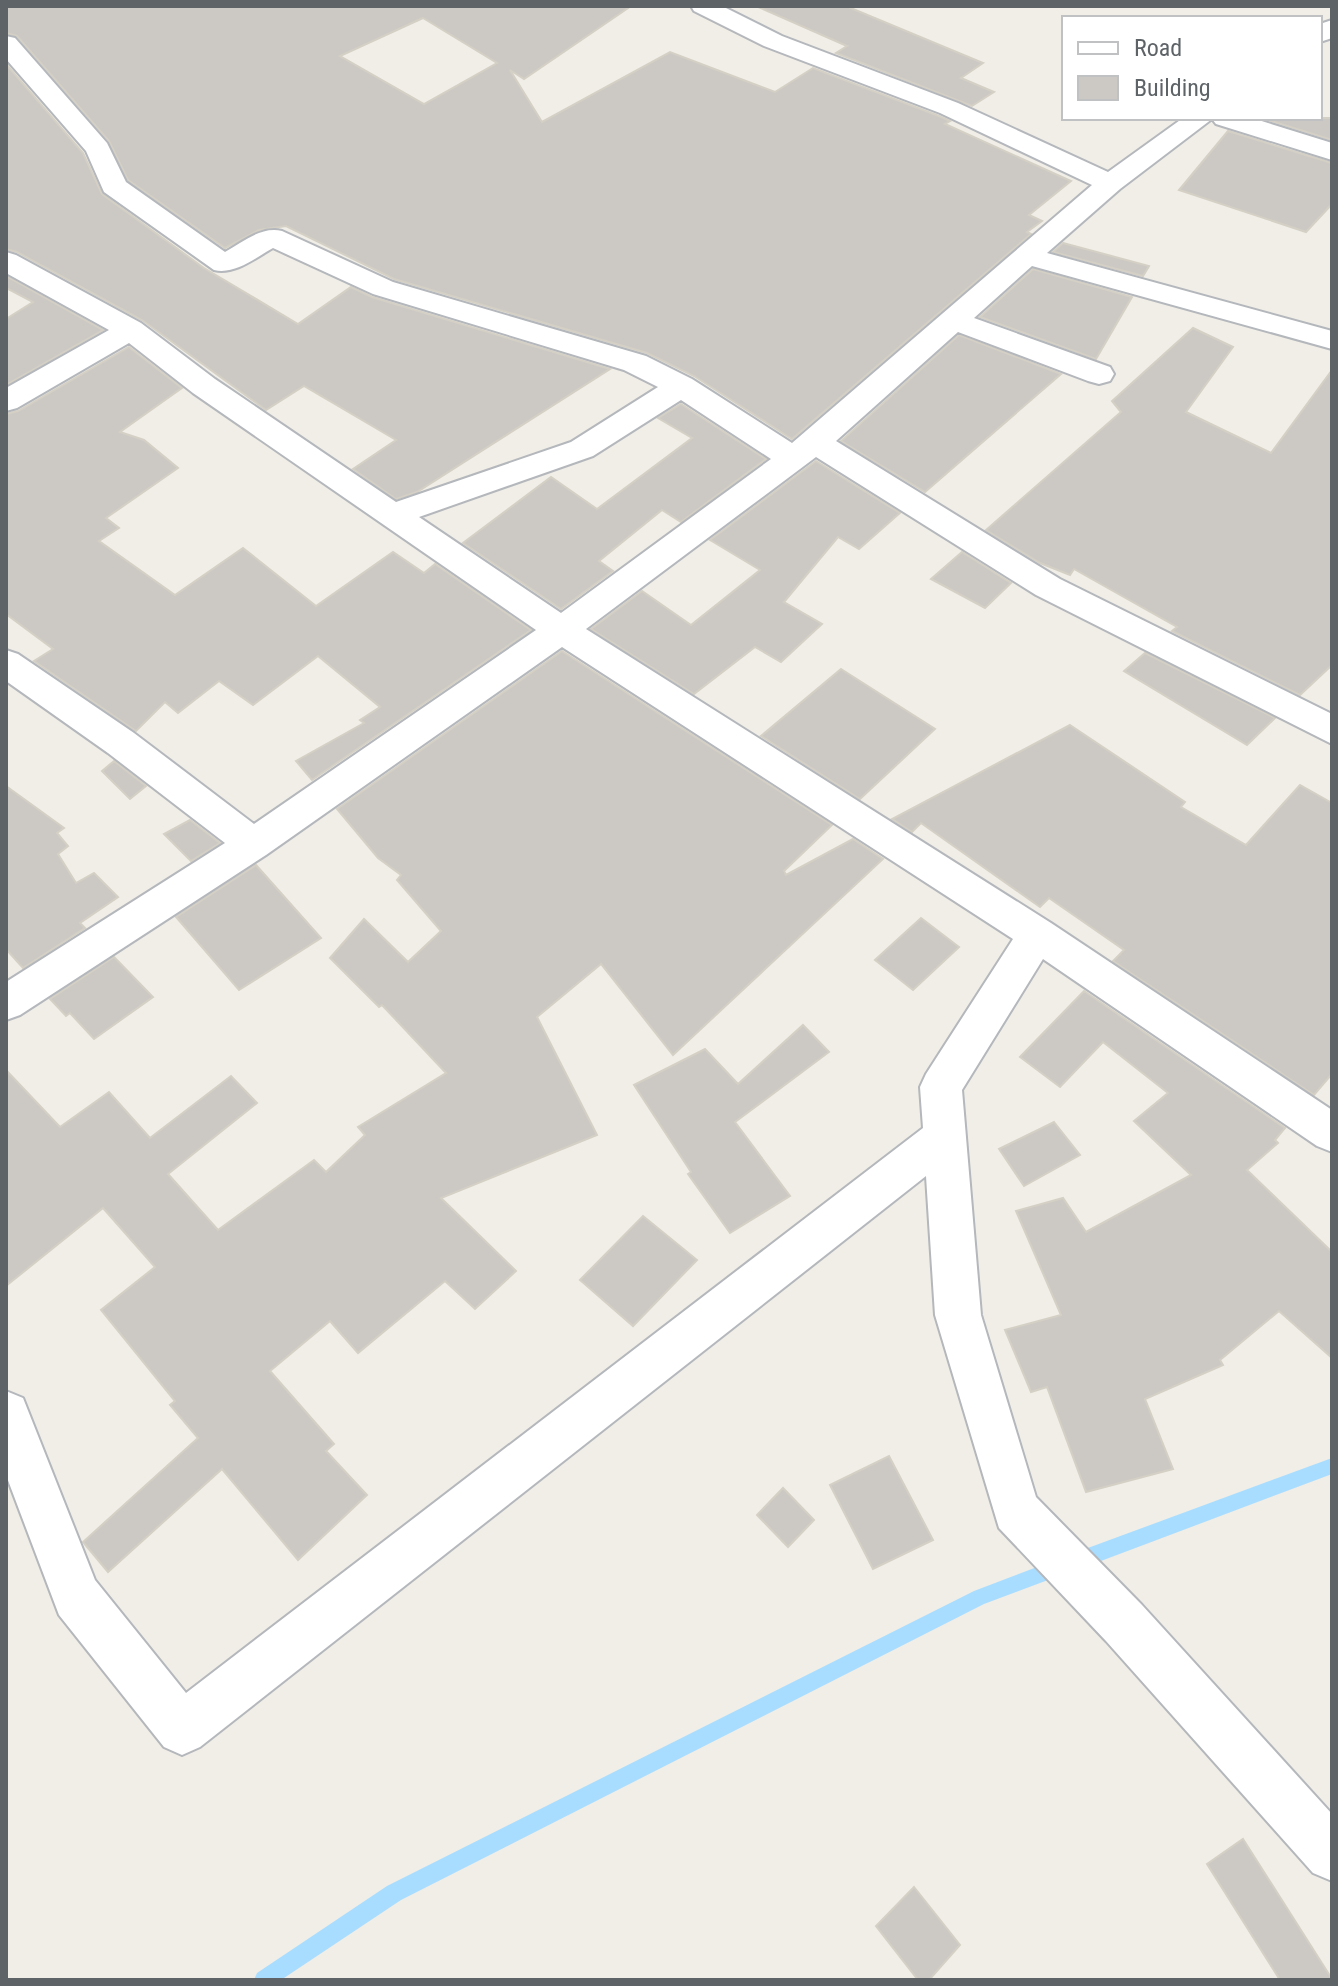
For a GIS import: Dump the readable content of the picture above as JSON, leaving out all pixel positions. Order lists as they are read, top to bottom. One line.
{"legend":["Road","Building"]}
